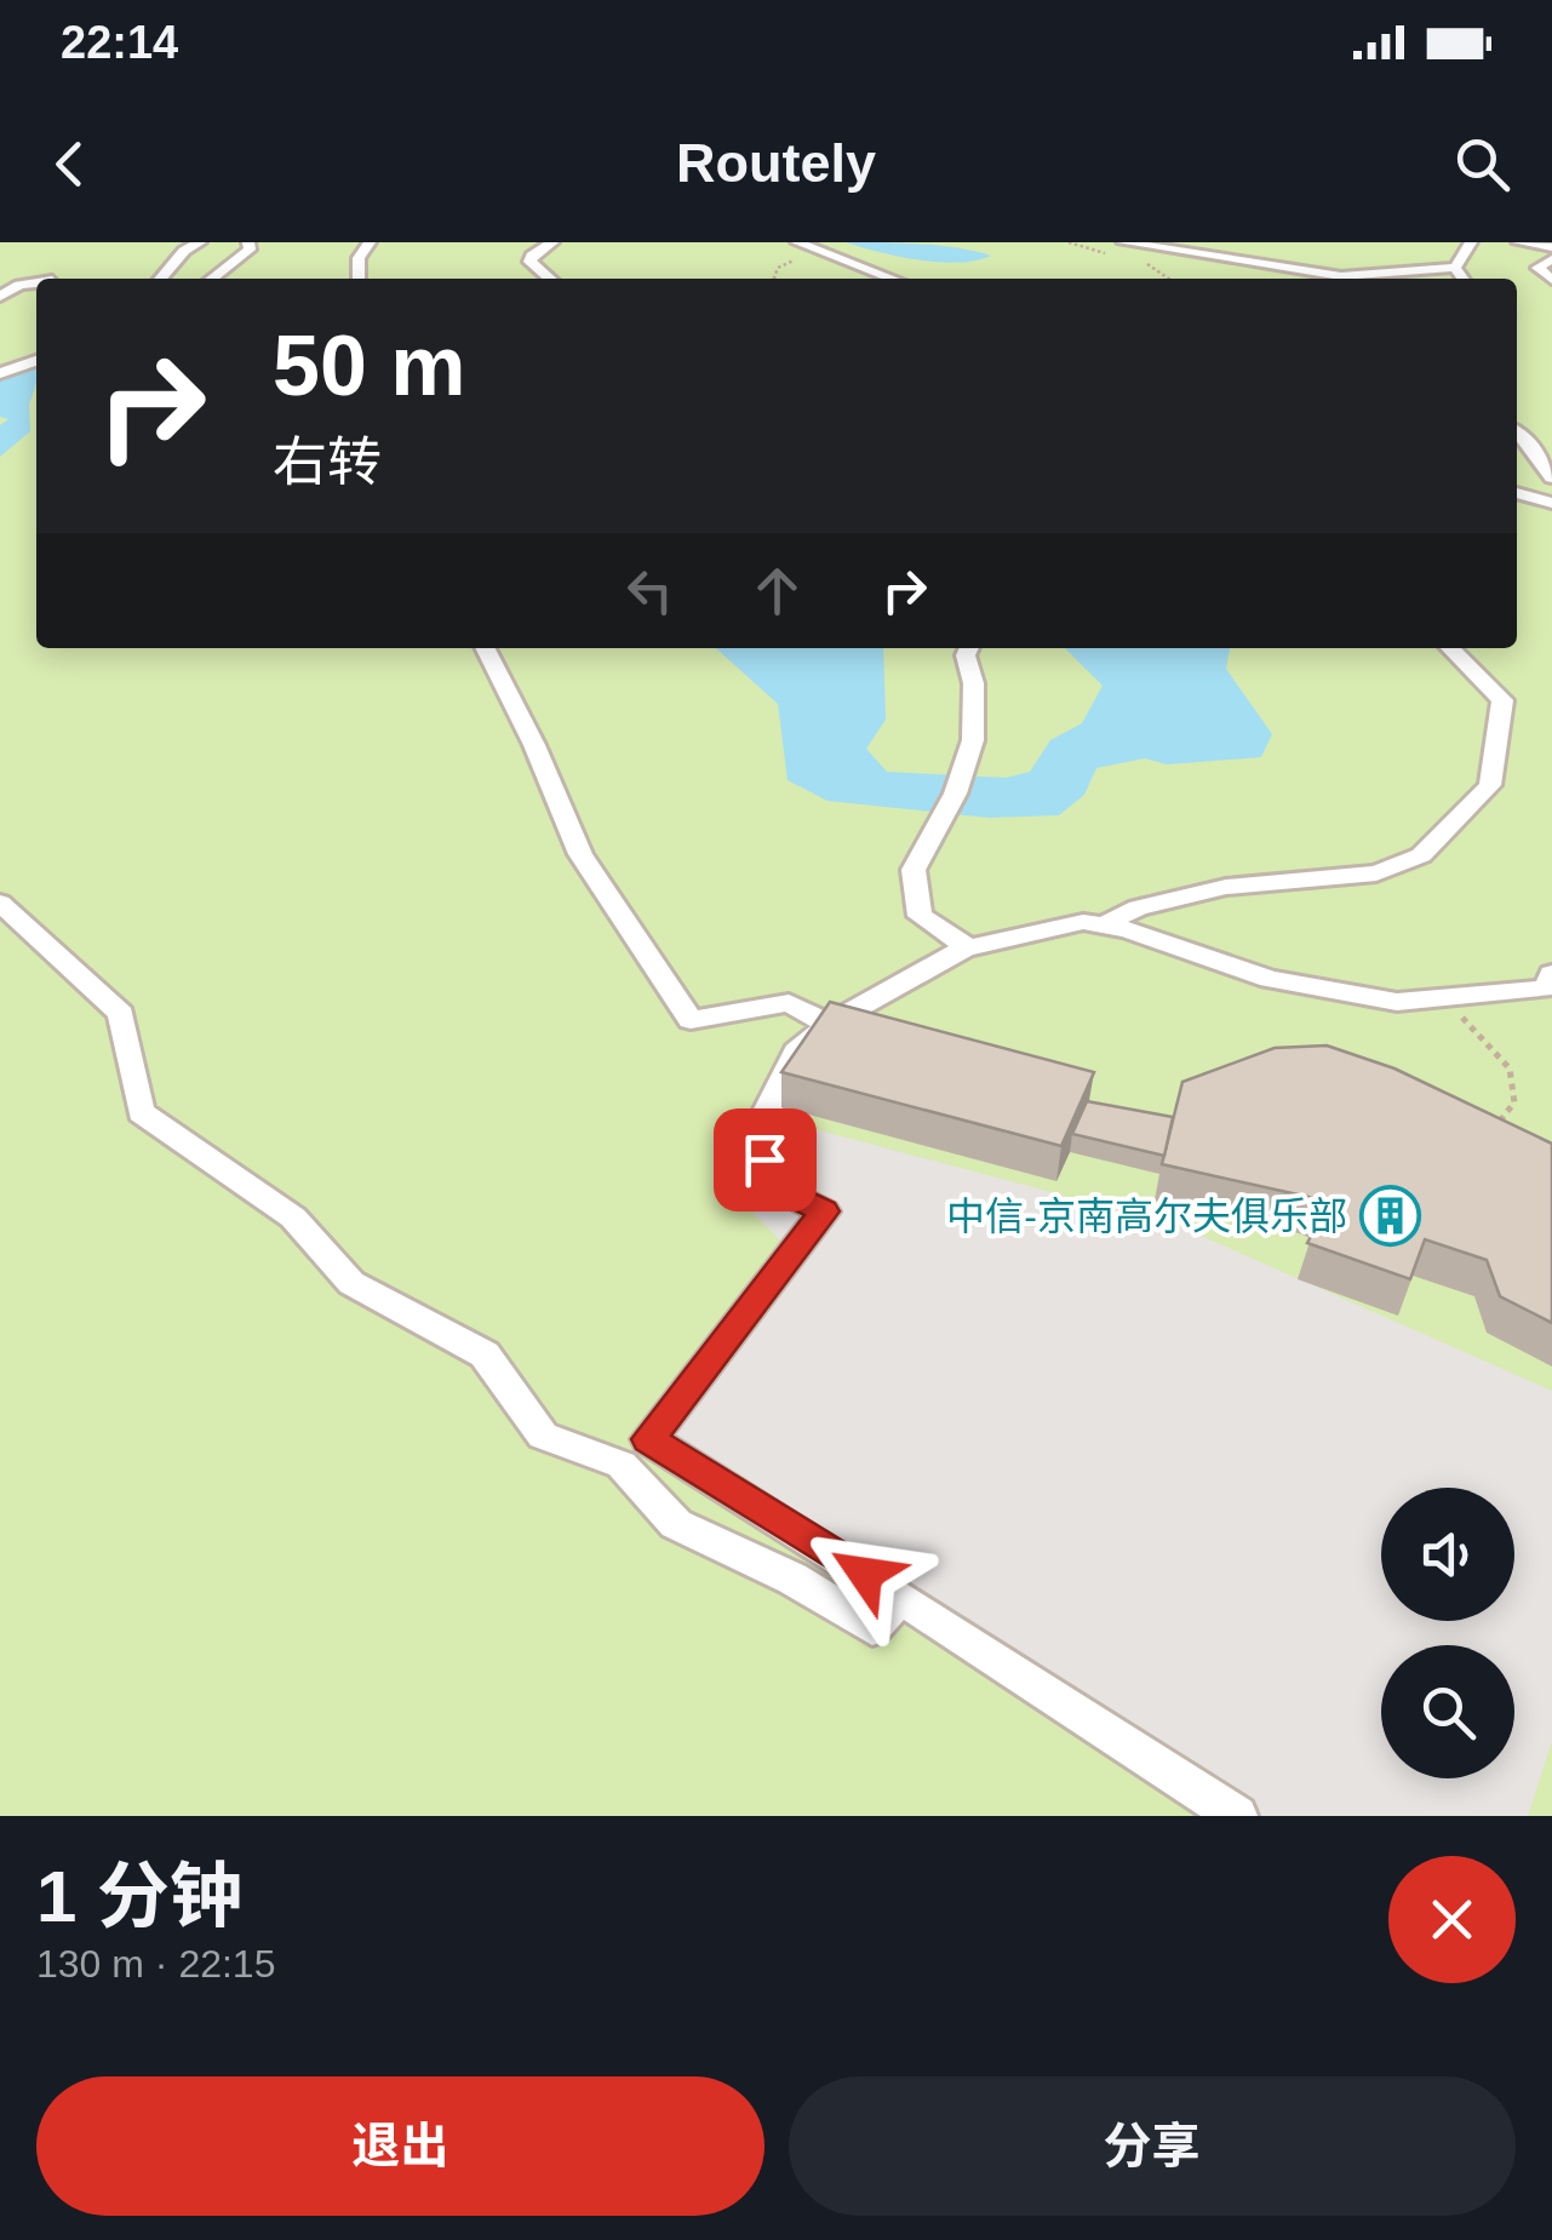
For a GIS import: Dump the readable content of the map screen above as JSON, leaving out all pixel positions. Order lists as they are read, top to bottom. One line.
{"places":{"building":["中信-京南高尔夫俱乐部"]},"page":{"status":"22:14","header":"Routely","turn":["50 m","右转"],"heading":["1 分钟","130 m · 22:15"],"buttons":["退出","分享"]}}
